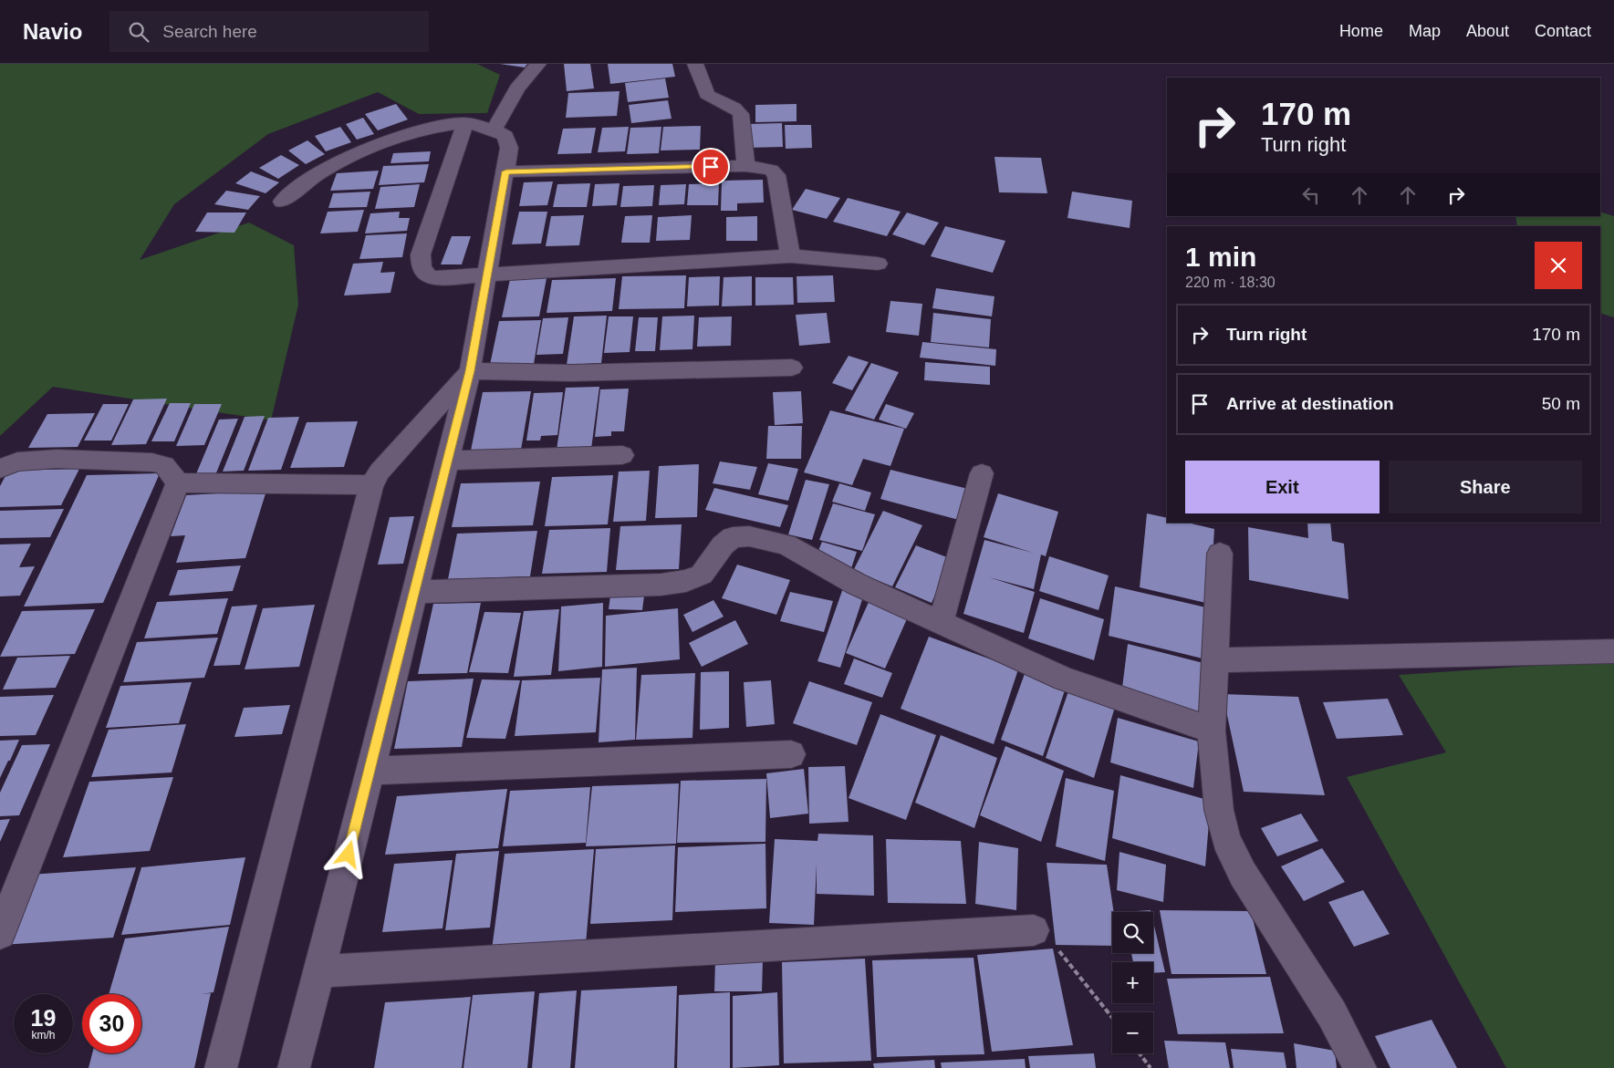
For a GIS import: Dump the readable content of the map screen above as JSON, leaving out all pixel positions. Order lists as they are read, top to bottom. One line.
{"page":{"header":"Navio","search":"Search here","nav":["Home","Map","About","Contact"],"turn":["170 m","Turn right"],"heading":["1 min","220 m · 18:30"],"list":[{"name":"Turn right","value":"170 m"},{"name":"Arrive at destination","value":"50 m"}],"buttons":["Exit","Share"],"map_buttons":["+","−"],"speed":"19 km/h","limit":"30"}}
